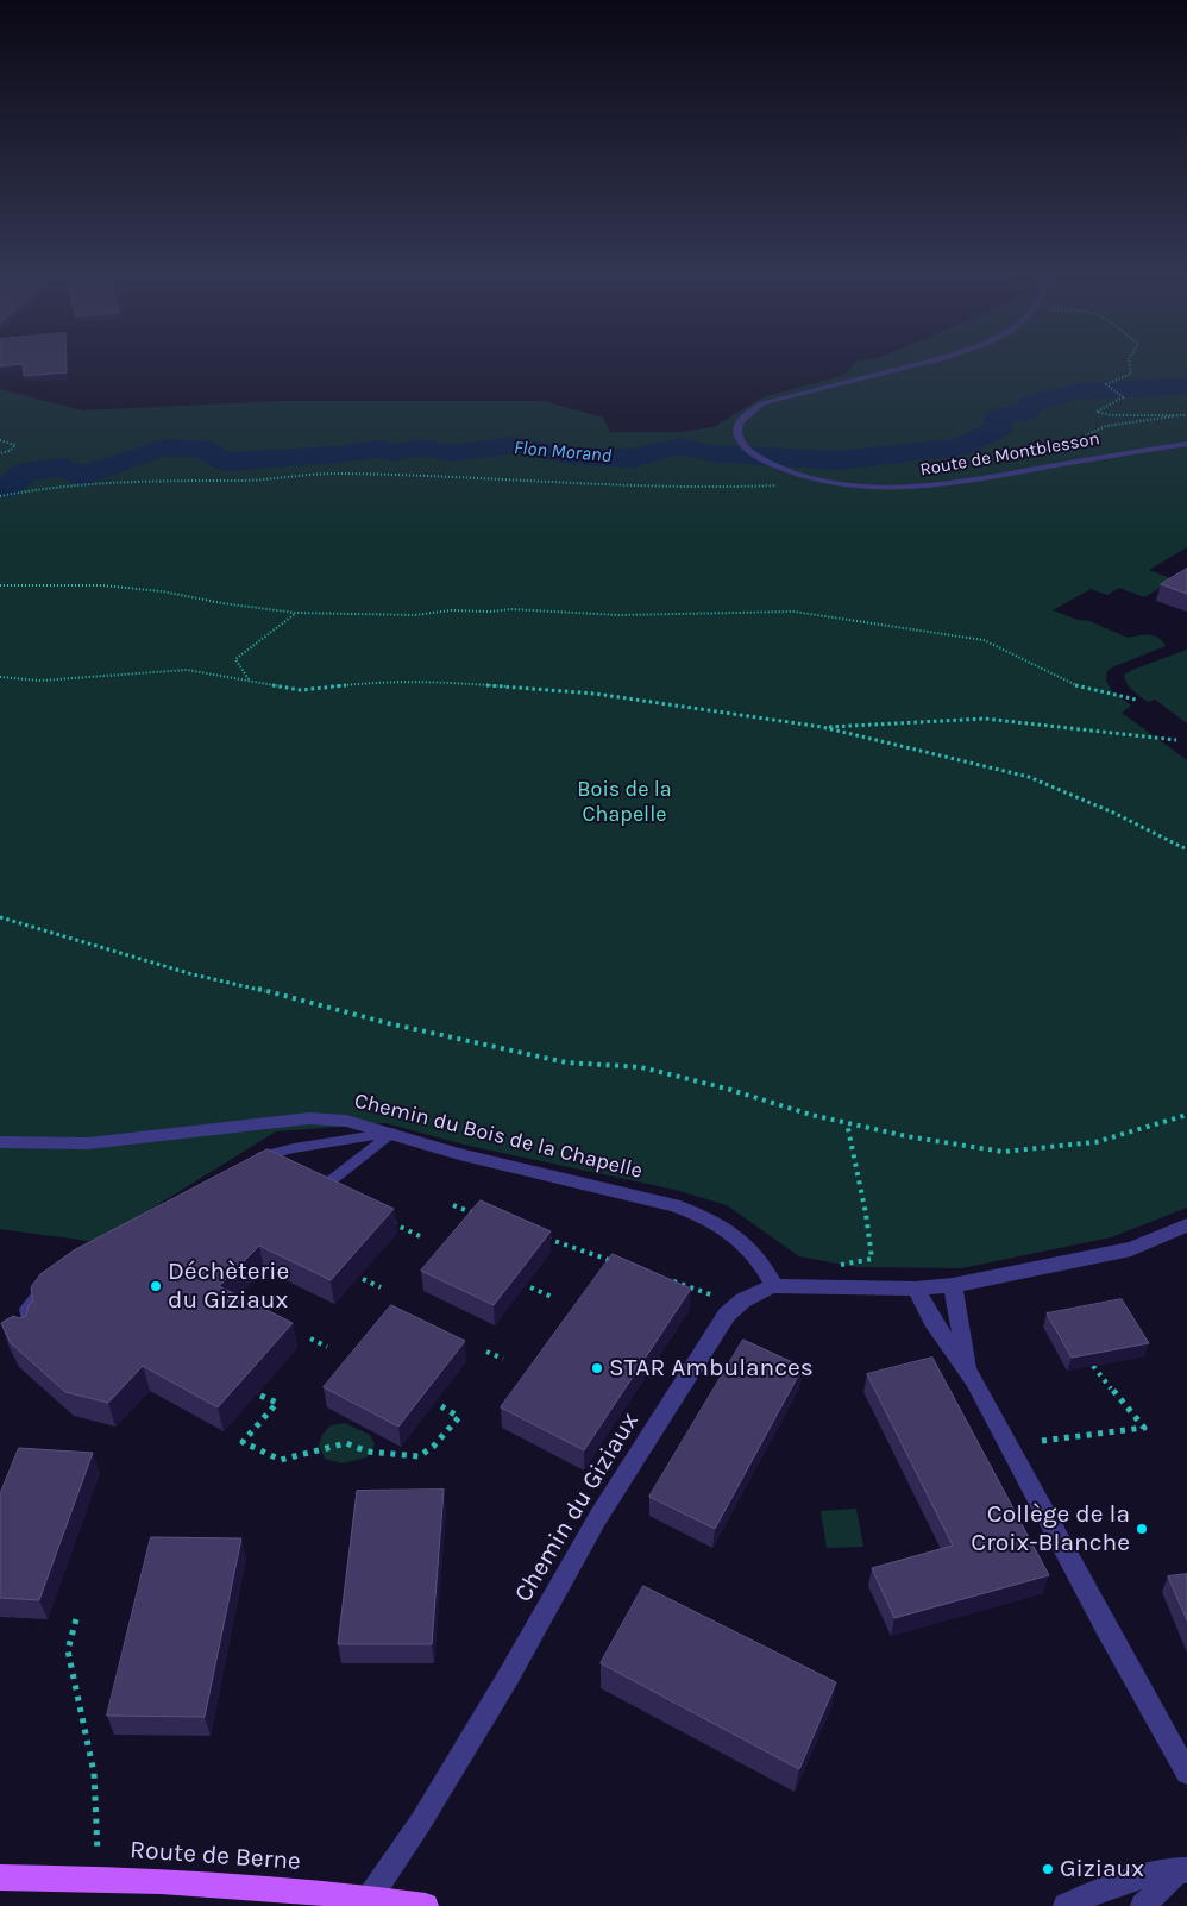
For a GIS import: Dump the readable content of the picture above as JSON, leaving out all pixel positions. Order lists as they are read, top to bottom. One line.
{"streets":{"main road":["Route de Berne"],"street":["Route de Montblesson","Chemin du Bois de la Chapelle","Chemin du Giziaux"]},"crossings":[["Chemin du Bois de la Chapelle","Chemin du Giziaux"],["Chemin du Giziaux","Route de Berne"]],"water":["Flon Morand"],"parks":["Bois de la Chapelle"],"places":["Déchèterie du Giziaux","STAR Ambulances","Collège de la Croix-Blanche","Giziaux"]}
